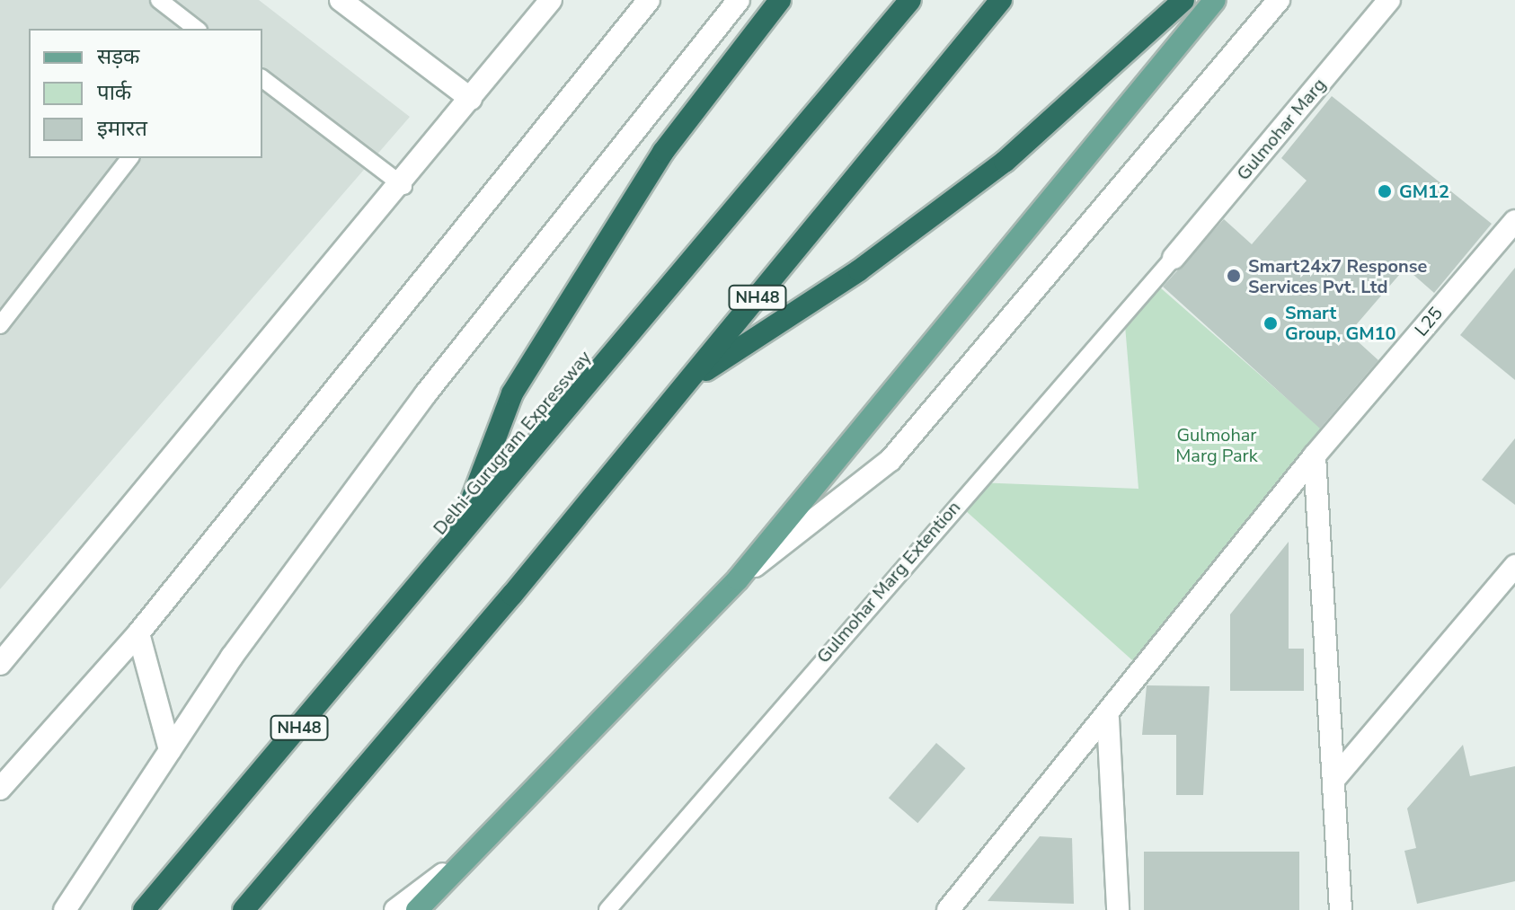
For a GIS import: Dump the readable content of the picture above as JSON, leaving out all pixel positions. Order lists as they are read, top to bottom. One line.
{"streets":{"highway":["NH48","Delhi-Gurugram Expressway"],"street":["Gulmohar Marg","L25"],"lane":["Gulmohar Marg Extention"]},"crossings":[["Gulmohar Marg","Gulmohar Marg Extention"]],"parks":["Gulmohar Marg Park"],"places":["GM12","Smart24x7 Response Services Pvt. Ltd","Smart Group, GM10"],"legend":["सड़क","पार्क","इमारत"]}
